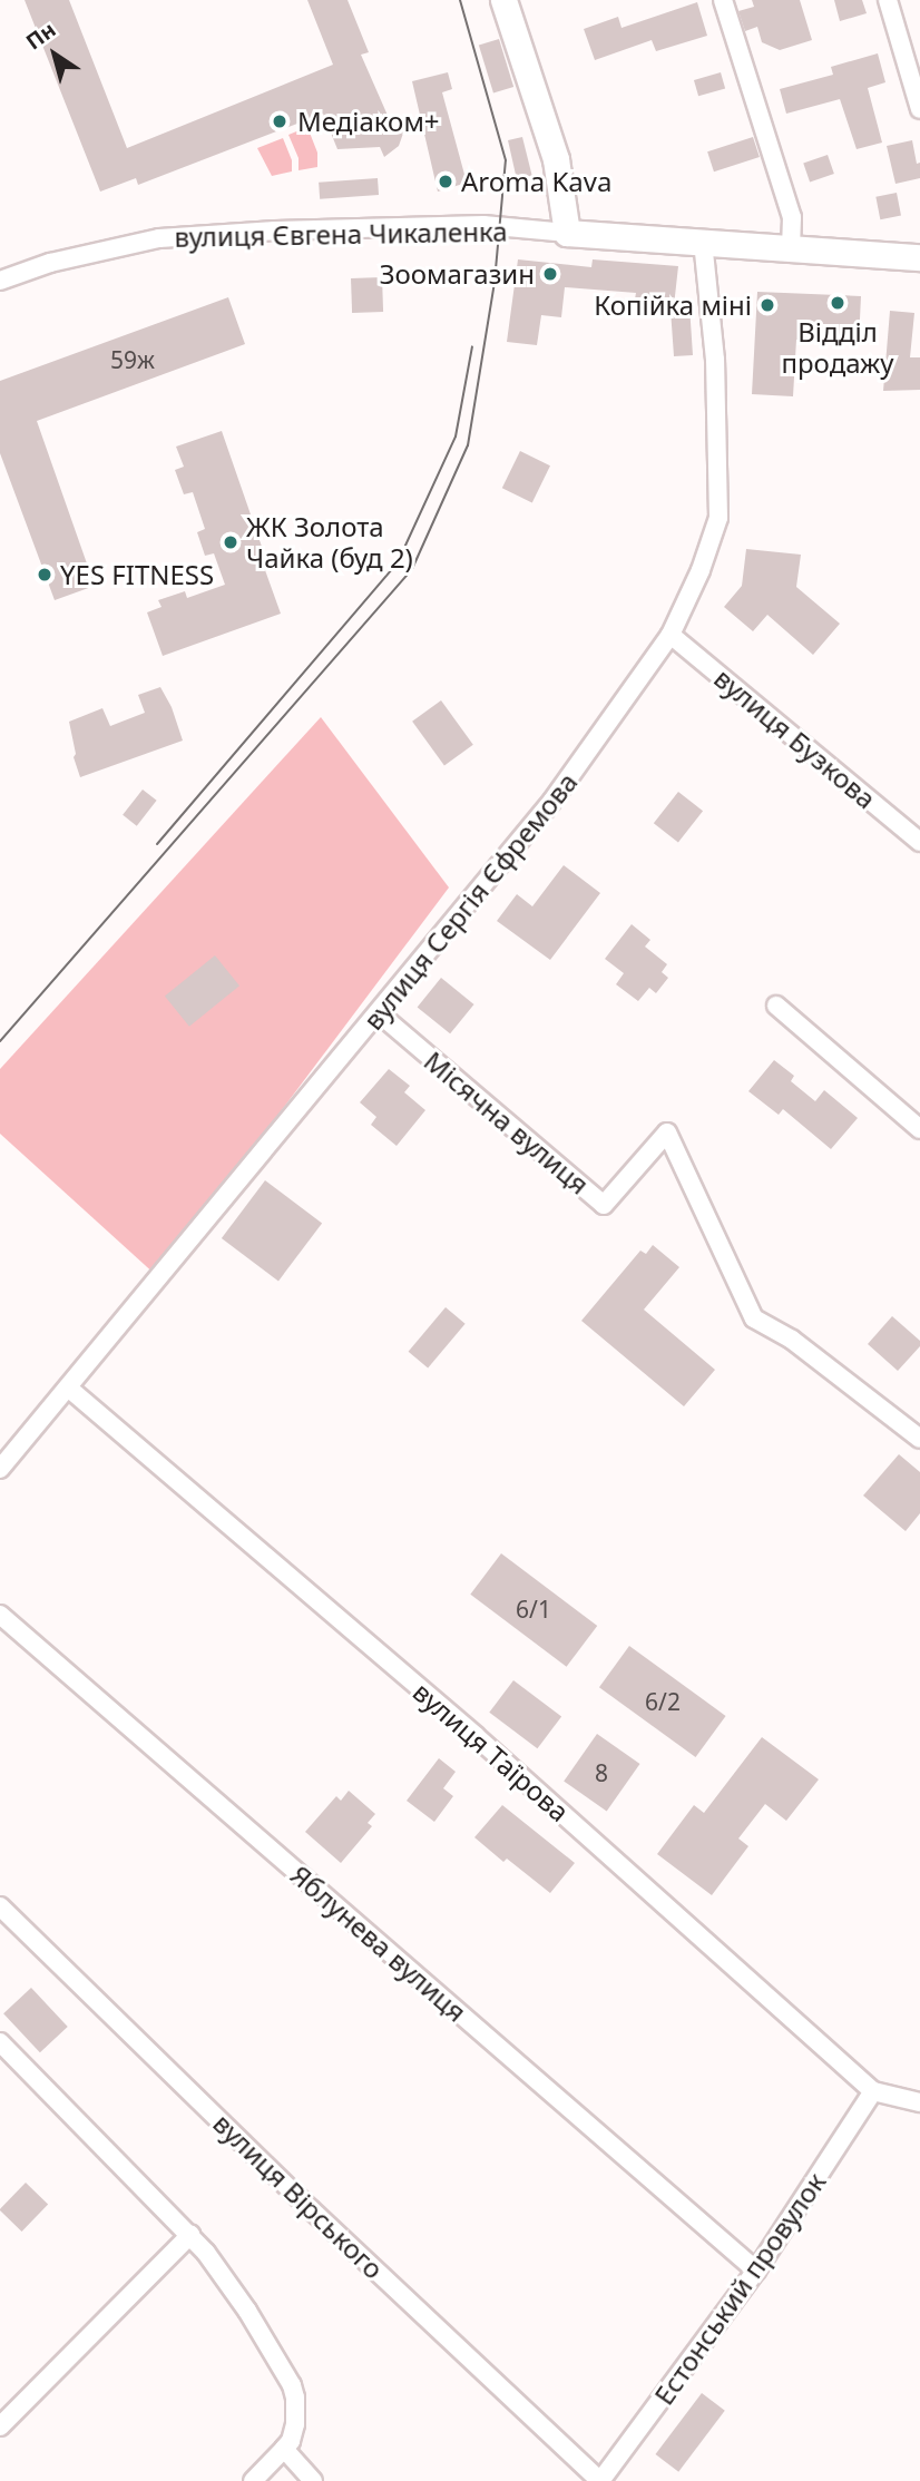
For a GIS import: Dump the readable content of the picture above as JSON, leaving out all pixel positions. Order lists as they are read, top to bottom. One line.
{"streets":{"street":["вулиця Євгена Чикаленка","вулиця Бузкова","вулиця Сергія Єфремова","Місячна вулиця","вулиця Таїрова","Яблунева вулиця","вулиця Вірського","Естонський провулок"]},"crossings":[["вулиця Євгена Чикаленка","вулиця Сергія Єфремова"],["вулиця Бузкова","вулиця Сергія Єфремова"],["вулиця Сергія Єфремова","Місячна вулиця"],["вулиця Сергія Єфремова","вулиця Таїрова"],["вулиця Таїрова","Естонський провулок"],["Яблунева вулиця","Естонський провулок"],["вулиця Вірського","Естонський провулок"]],"places":["Медіаком+","Aroma Kava","Зоомагазин","Відділ продажу","Копійка міні","ЖК Золота Чайка (буд 2)","YES FITNESS"],"house_numbers":["59ж","6/1","6/2","8"],"north":"top left"}
